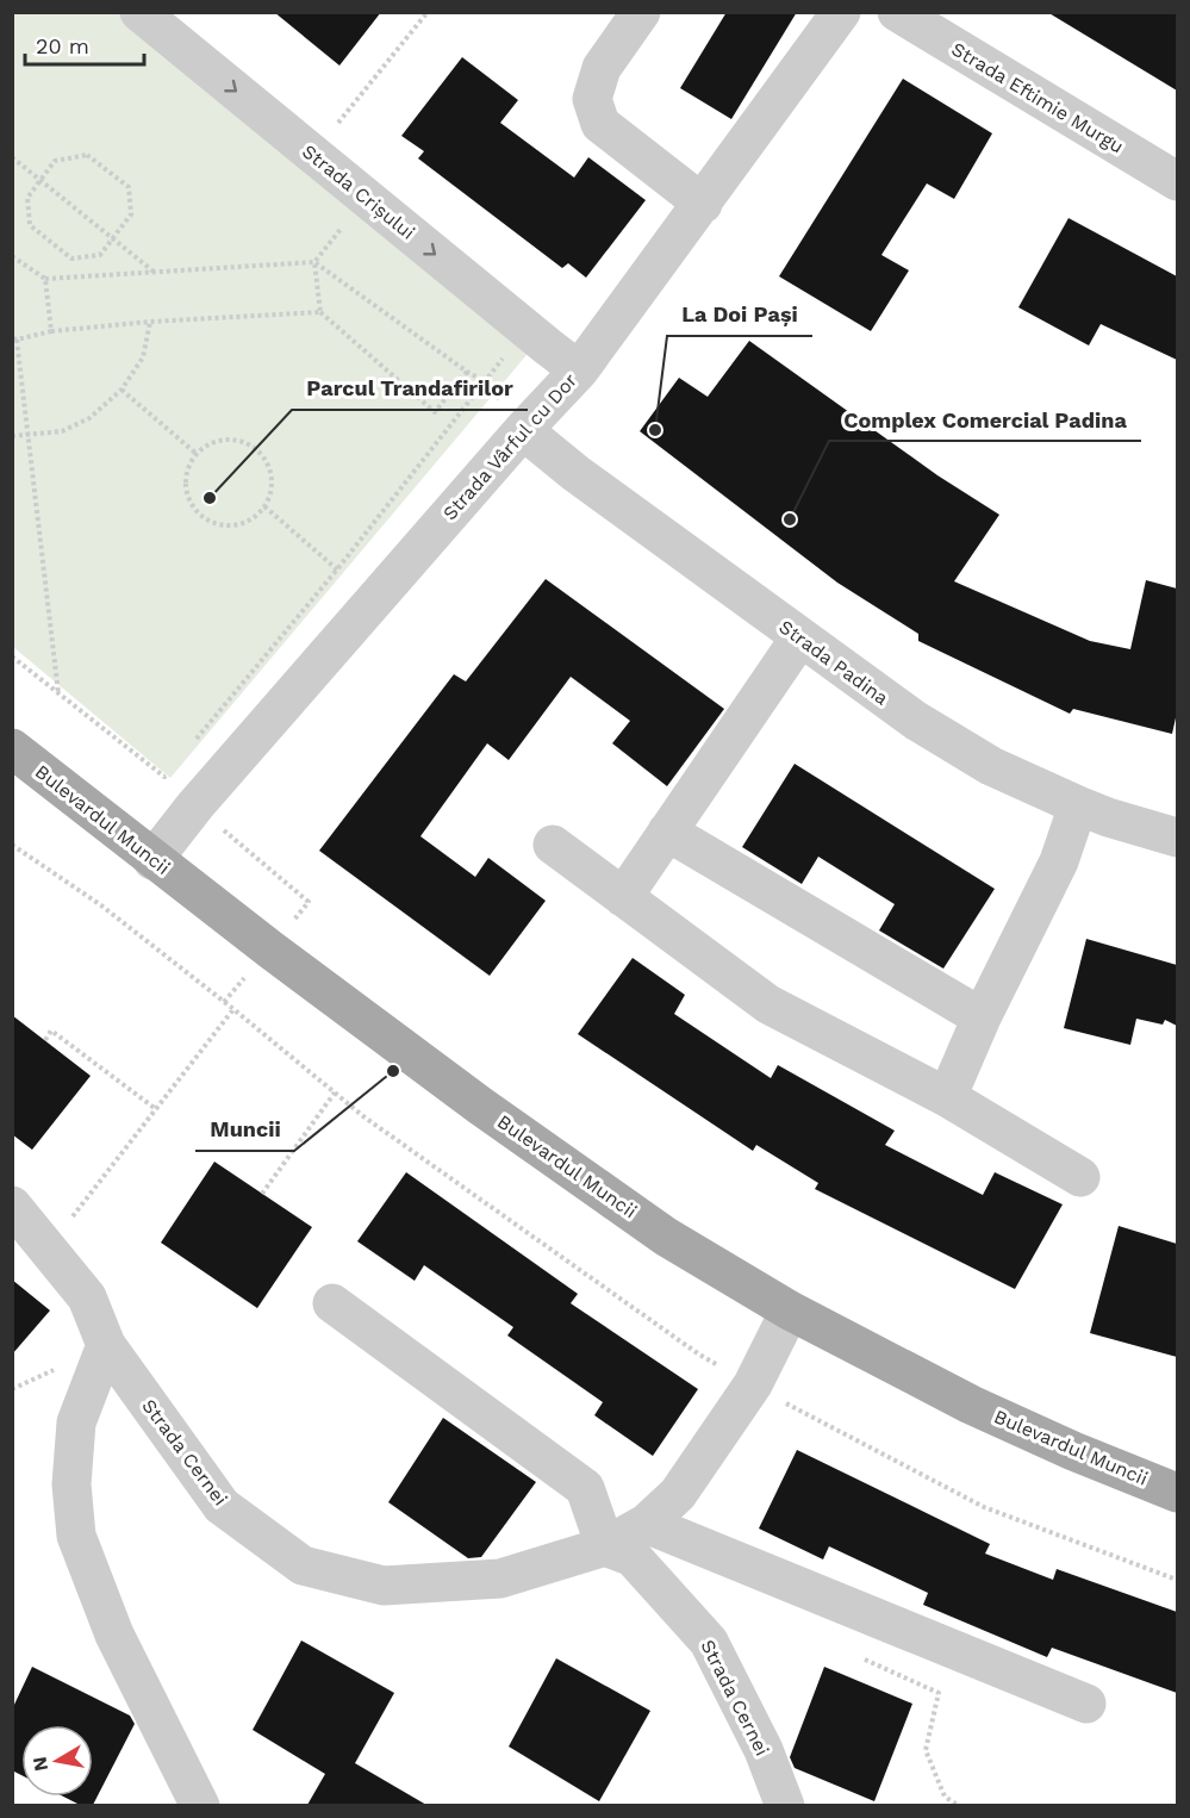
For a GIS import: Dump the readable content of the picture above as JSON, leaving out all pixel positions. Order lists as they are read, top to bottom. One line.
{"streets":{"main road":["Bulevardul Muncii"],"street":["Strada Eftimie Murgu","Strada Crișului","Strada Vârful cu Dor","Strada Padina","Strada Cernei"]},"crossings":[["Strada Crișului","Strada Vârful cu Dor"],["Strada Vârful cu Dor","Strada Padina"],["Strada Vârful cu Dor","Bulevardul Muncii"],["Bulevardul Muncii","Strada Cernei"]],"one_way":["Strada Crișului"],"places":["La Doi Pași","Parcul Trandafirilor","Complex Comercial Padina","Muncii"],"scale_bar":"20 m","north":"left"}
